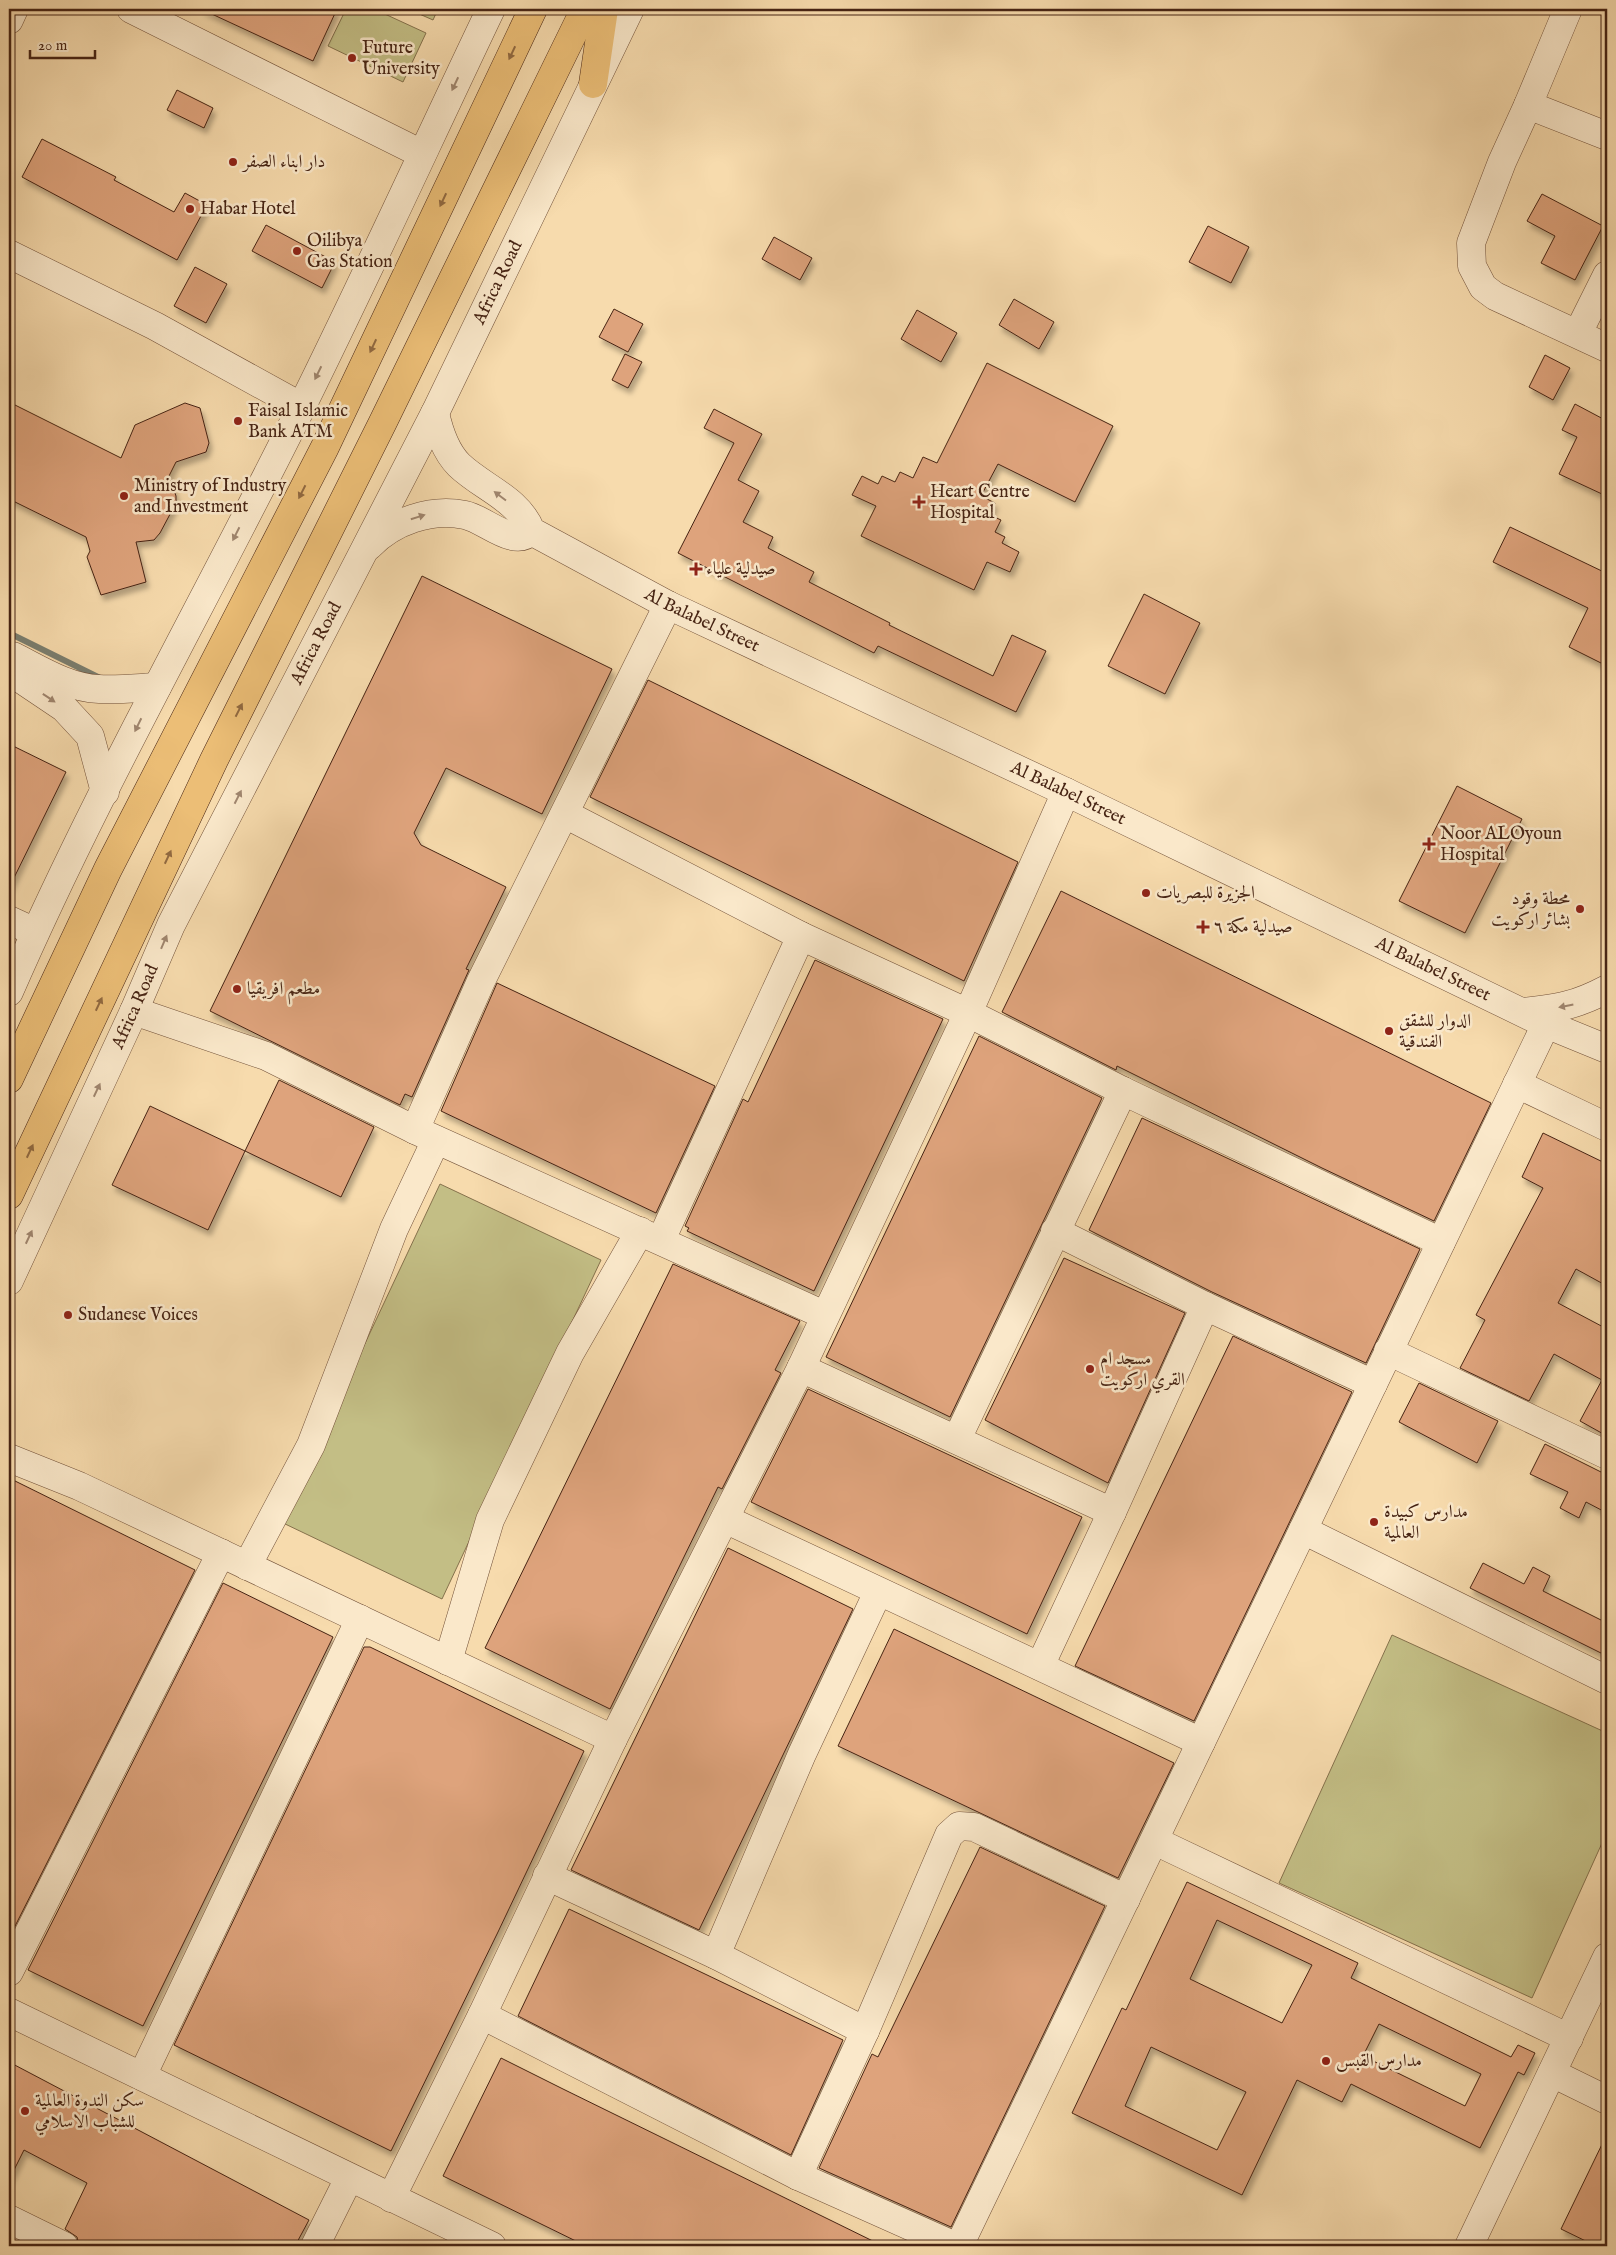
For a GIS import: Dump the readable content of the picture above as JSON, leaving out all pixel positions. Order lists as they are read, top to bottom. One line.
{"streets":{"highway":["Africa Road"],"street":["Al Balabel Street"]},"places":{"other":["Future University","دار ابناء الصفر","Habar Hotel","Oilibya Gas Station","Faisal Islamic Bank ATM","Ministry of Industry and Investment","الجزيرة للبصريات","محطة وقود بشائر اركويت","مطعم افريقيا","الدوار للشقق الفندقية","Sudanese Voices","مسجد ام القري اركويت","مدارس كبيدة العالمية","مدارس القبس","سكن الندوة العالمية للشباب الاسلامي"],"health":["Heart Centre Hospital","صيدلية علياء","Noor ALOyoun Hospital","صيدلية مكة ٦"]},"scale_bar":"20 m"}
